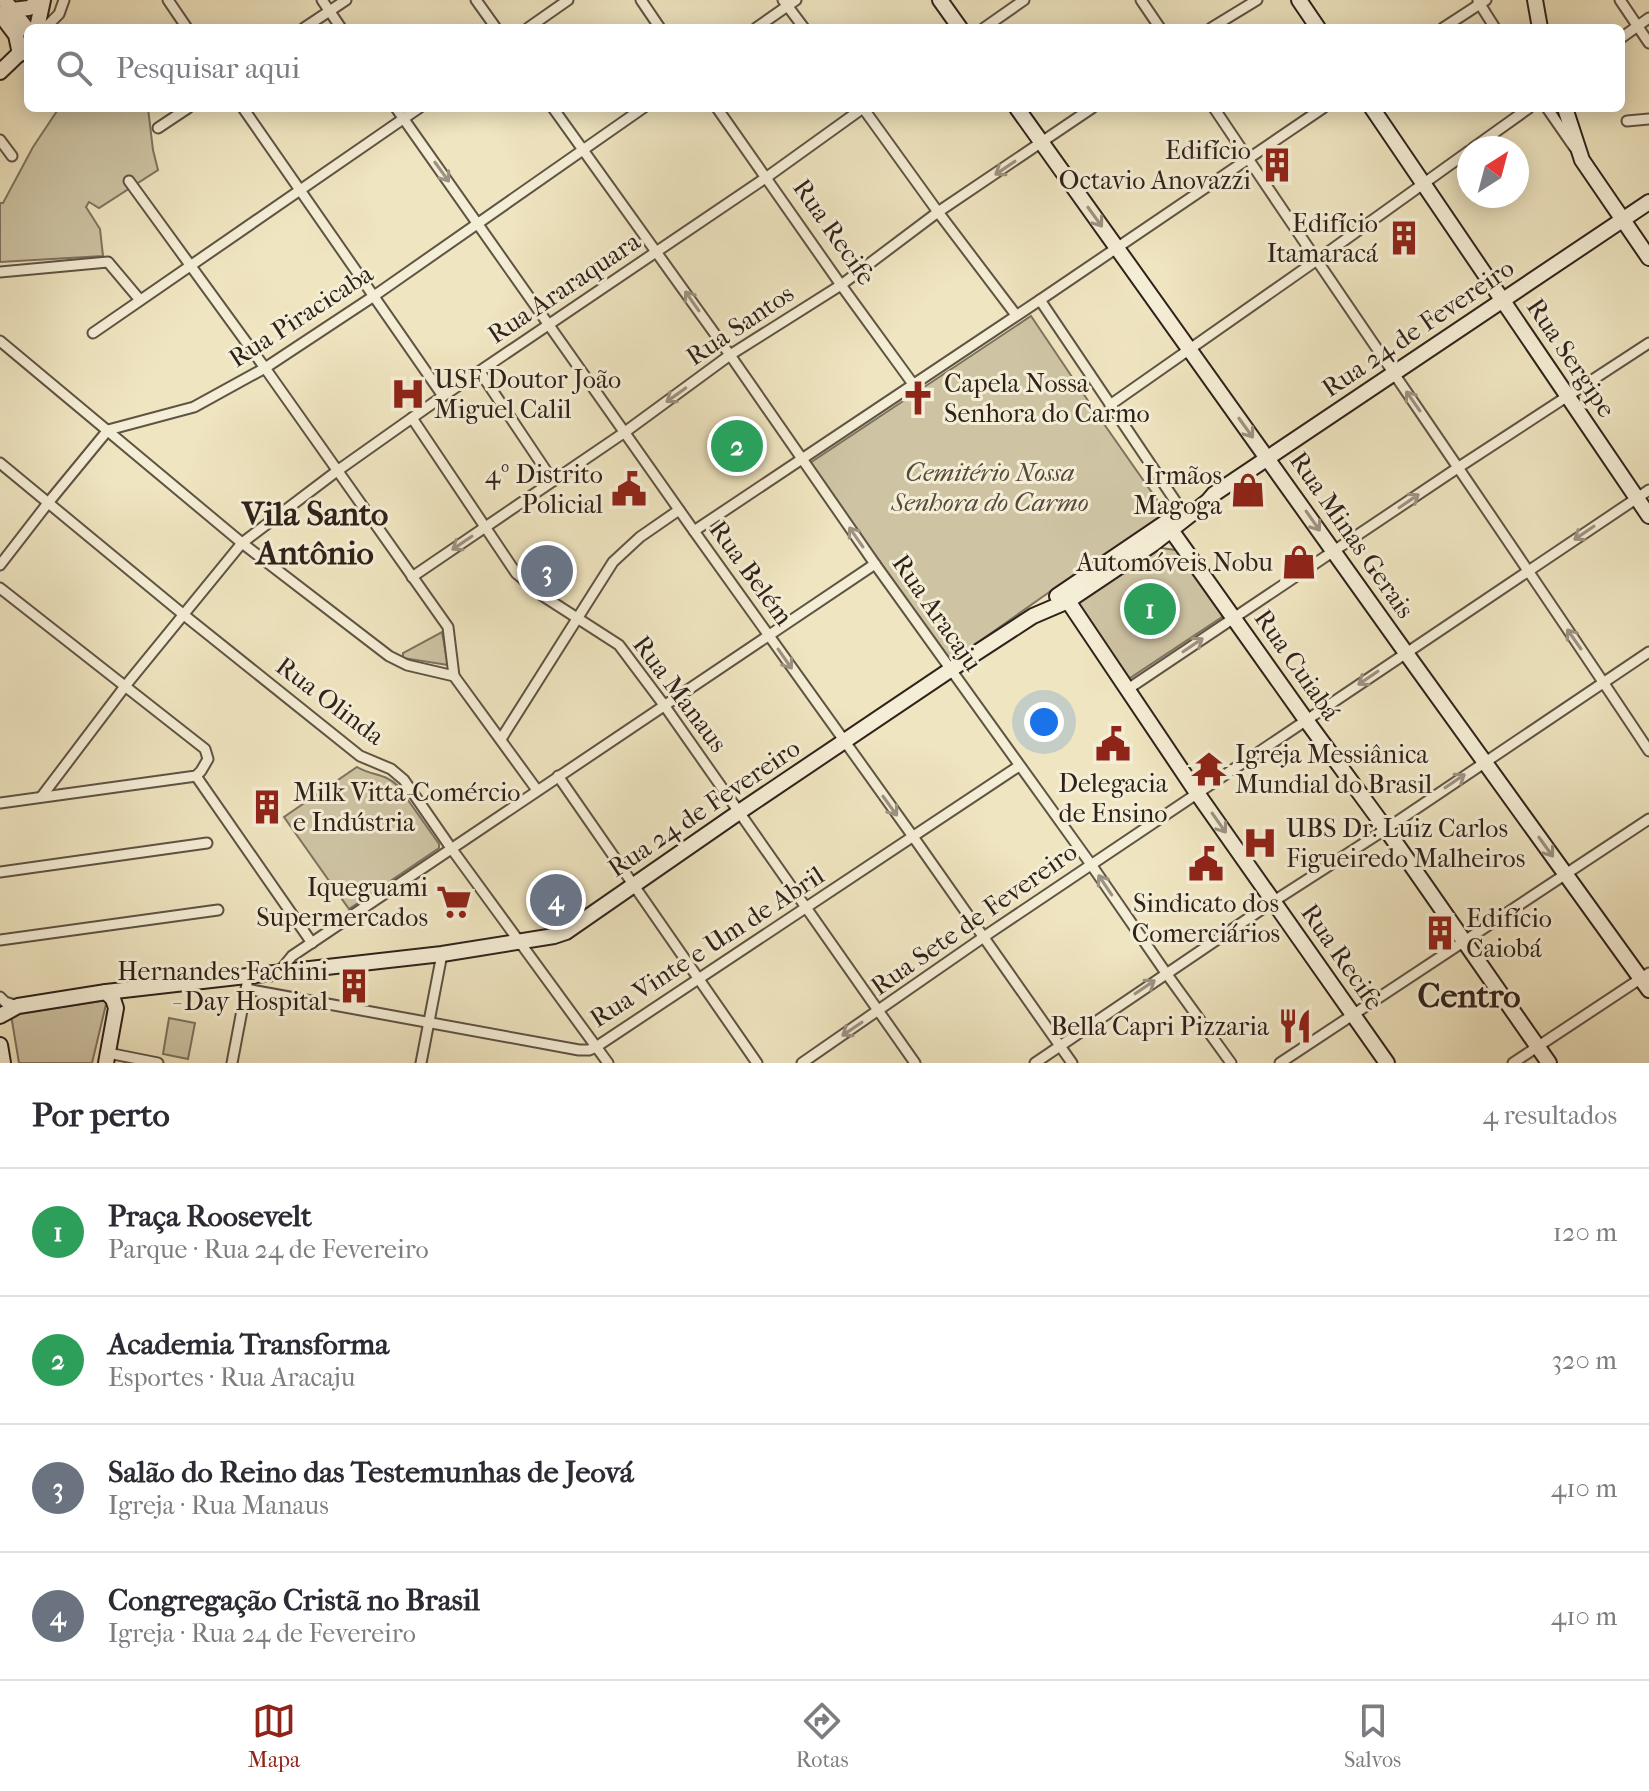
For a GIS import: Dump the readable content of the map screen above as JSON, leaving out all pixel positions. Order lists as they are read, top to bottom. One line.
{"streets":{"main road":["Rua Recife","Rua 24 de Fevereiro","Rua Sergipe","Rua Minas Gerais","Rua Cuiabá"],"street":["Rua Araraquara","Rua Piracicaba","Rua Santos","Rua Belém","Rua Aracaju","Rua Manaus","Rua Olinda","Rua Sete de Fevereiro","Rua Vinte e Um de Abril"]},"crossings":[["Rua Recife","Rua Araraquara"],["Rua Recife","Rua Santos"],["Rua Recife","Rua 24 de Fevereiro"],["Rua Recife","Rua Sete de Fevereiro"],["Rua Araraquara","Rua Belém"],["Rua Araraquara","Rua Aracaju"],["Rua Araraquara","Rua Manaus"],["Rua Araraquara","Rua Olinda"],["Rua Piracicaba","Rua Belém"],["Rua Piracicaba","Rua Aracaju"],["Rua Santos","Rua Minas Gerais"],["Rua Santos","Rua Belém"],["Rua Santos","Rua Aracaju"],["Rua Santos","Rua Manaus"],["Rua 24 de Fevereiro","Rua Sergipe"],["Rua 24 de Fevereiro","Rua Minas Gerais"],["Rua 24 de Fevereiro","Rua Belém"],["Rua 24 de Fevereiro","Rua Aracaju"],["Rua 24 de Fevereiro","Rua Cuiabá"],["Rua 24 de Fevereiro","Rua Manaus"],["Rua 24 de Fevereiro","Rua Olinda"],["Rua 24 de Fevereiro","Rua Vinte e Um de Abril"],["Rua Sergipe","Rua Sete de Fevereiro"],["Rua Minas Gerais","Rua Sete de Fevereiro"],["Rua Belém","Rua Sete de Fevereiro"],["Rua Belém","Rua Vinte e Um de Abril"],["Rua Aracaju","Rua Sete de Fevereiro"],["Rua Aracaju","Rua Vinte e Um de Abril"],["Rua Cuiabá","Rua Sete de Fevereiro"],["Rua Manaus","Rua Sete de Fevereiro"],["Rua Manaus","Rua Vinte e Um de Abril"],["Rua Olinda","Rua Vinte e Um de Abril"]],"one_way":["Rua Santos","Rua Minas Gerais"],"districts":["Vila Santo Antônio","Centro"],"parks":["Cemitério Nossa Senhora do Carmo"],"places":{"building":["Edifício Octavio Anovazzi","Edifício Itamaracá","Milk Vitta-Comércio e Indústria","Edifício Caiobá","Hernandes Fachini - Day Hospital"],"hospital":["USF Doutor João Miguel Calil","UBS Dr. Luiz Carlos Figueiredo Malheiros"],"church":["Capela Nossa Senhora do Carmo"],"public building":["4º Distrito Policial","Delegacia de Ensino","Sindicato dos Comerciários"],"shop":["Irmãos Magoga","Automóveis Nobu"],"temple":["Igreja Messiânica Mundial do Brasil"],"supermarket":["Iqueguami Supermercados"],"restaurant":["Bella Capri Pizzaria"]},"north":"top right","page":{"search":"Pesquisar aqui","pins":["2","3","1","4"],"heading":["Por perto","4 resultados"],"list":[{"mark":"1","name":"Praça Roosevelt","note":"Parque · Rua 24 de Fevereiro","value":"120 m"},{"mark":"2","name":"Academia Transforma","note":"Esportes · Rua Aracaju","value":"320 m"},{"mark":"3","name":"Salão do Reino das Testemunhas de Jeová","note":"Igreja · Rua Manaus","value":"410 m"},{"mark":"4","name":"Congregação Cristã no Brasil","note":"Igreja · Rua 24 de Fevereiro","value":"410 m"}],"nav":["Mapa","Rotas","Salvos"]}}
